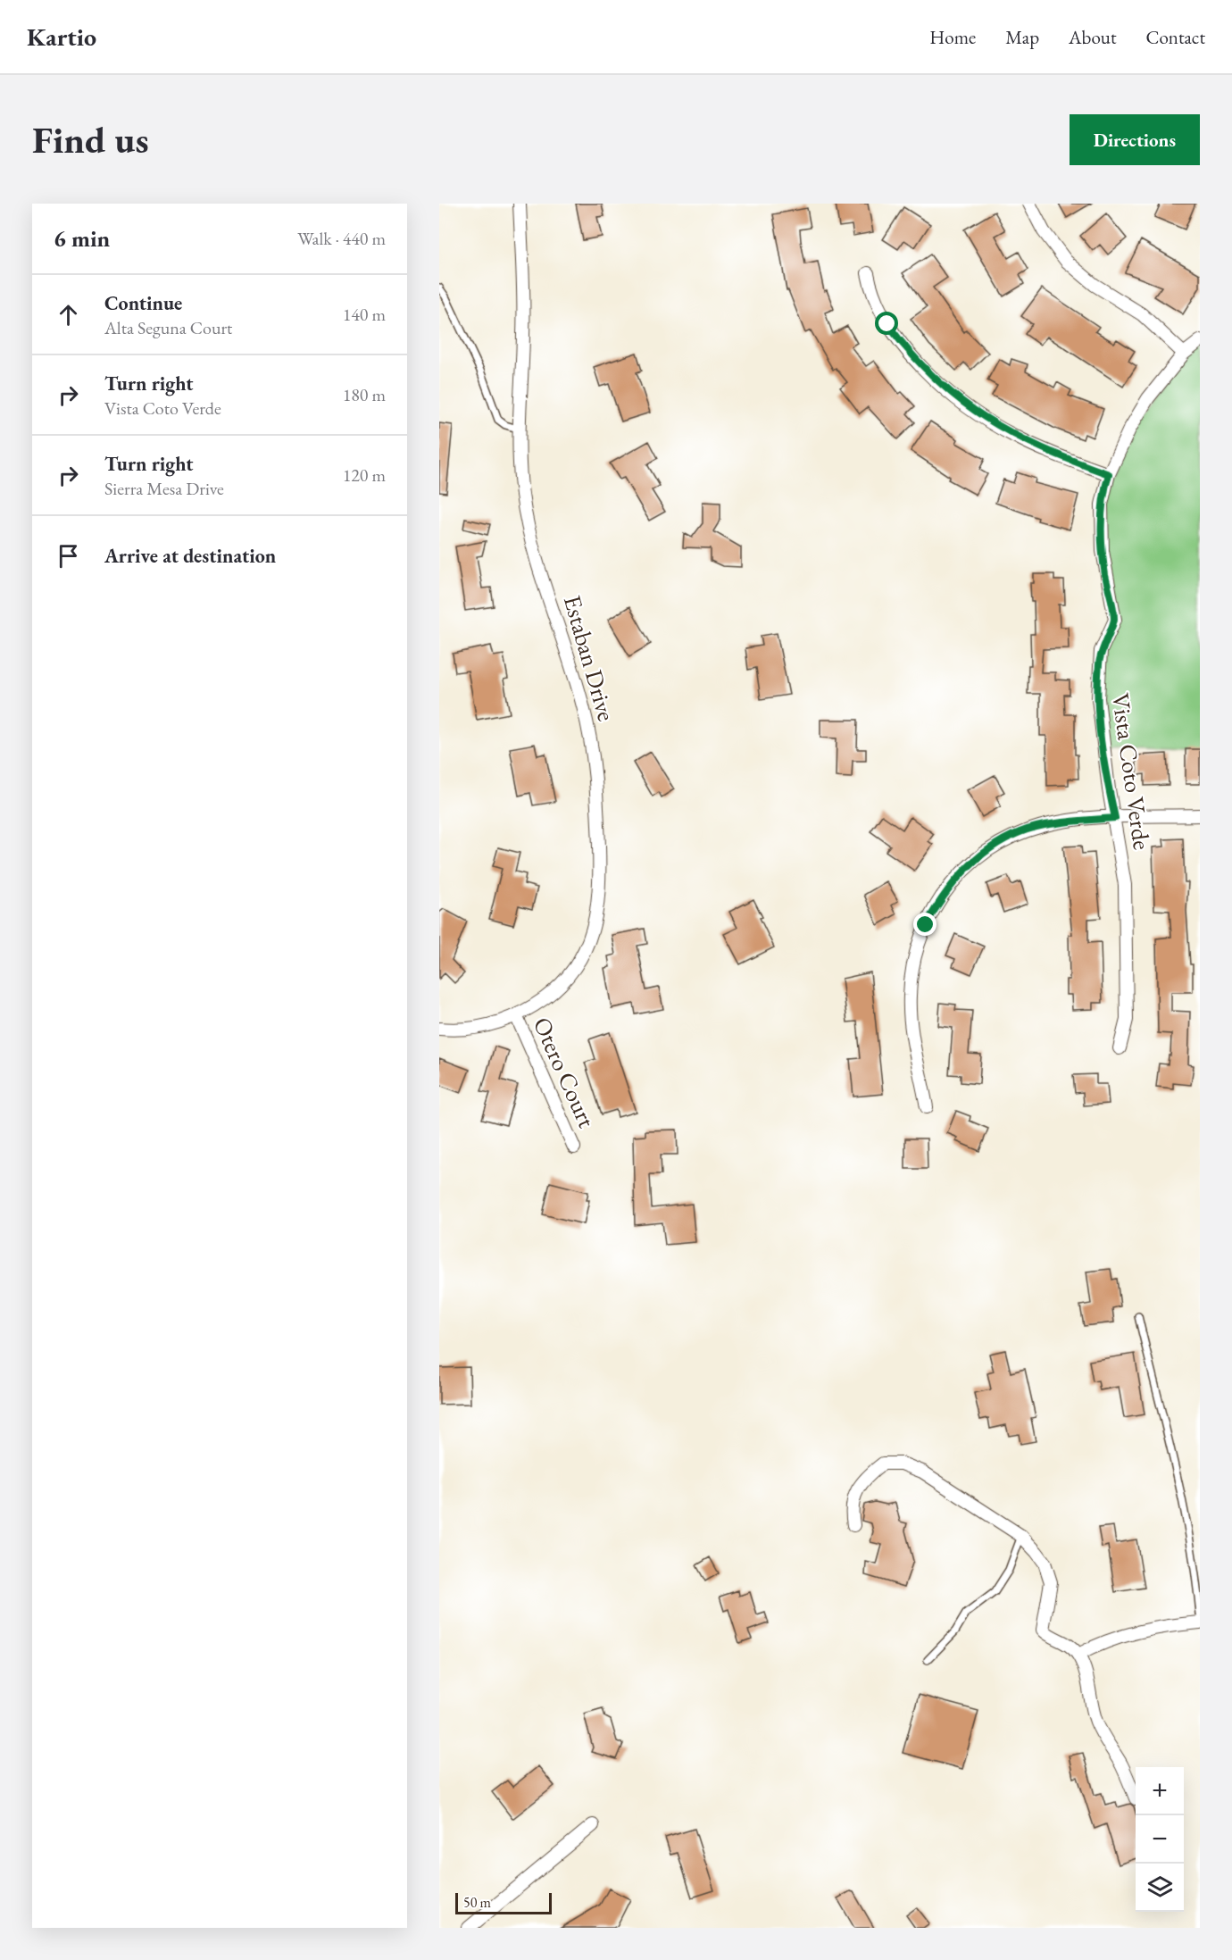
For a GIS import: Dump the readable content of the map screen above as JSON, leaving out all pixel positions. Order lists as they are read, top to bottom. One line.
{"streets":{"street":["Estaban Drive","Vista Coto Verde","Otero Court"]},"crossings":[["Estaban Drive","Otero Court"]],"scale_bar":"50 m","page":{"header":"Kartio","nav":["Home","Map","About","Contact"],"buttons":"Directions","title":"Find us","heading":["6 min","Walk · 440 m"],"list":[["Continue","Alta Seguna Court","140 m"],["Turn right","Vista Coto Verde","180 m"],["Turn right","Sierra Mesa Drive","120 m"],"Arrive at destination"],"map_buttons":["+","−"],"scale":"50 m"}}
